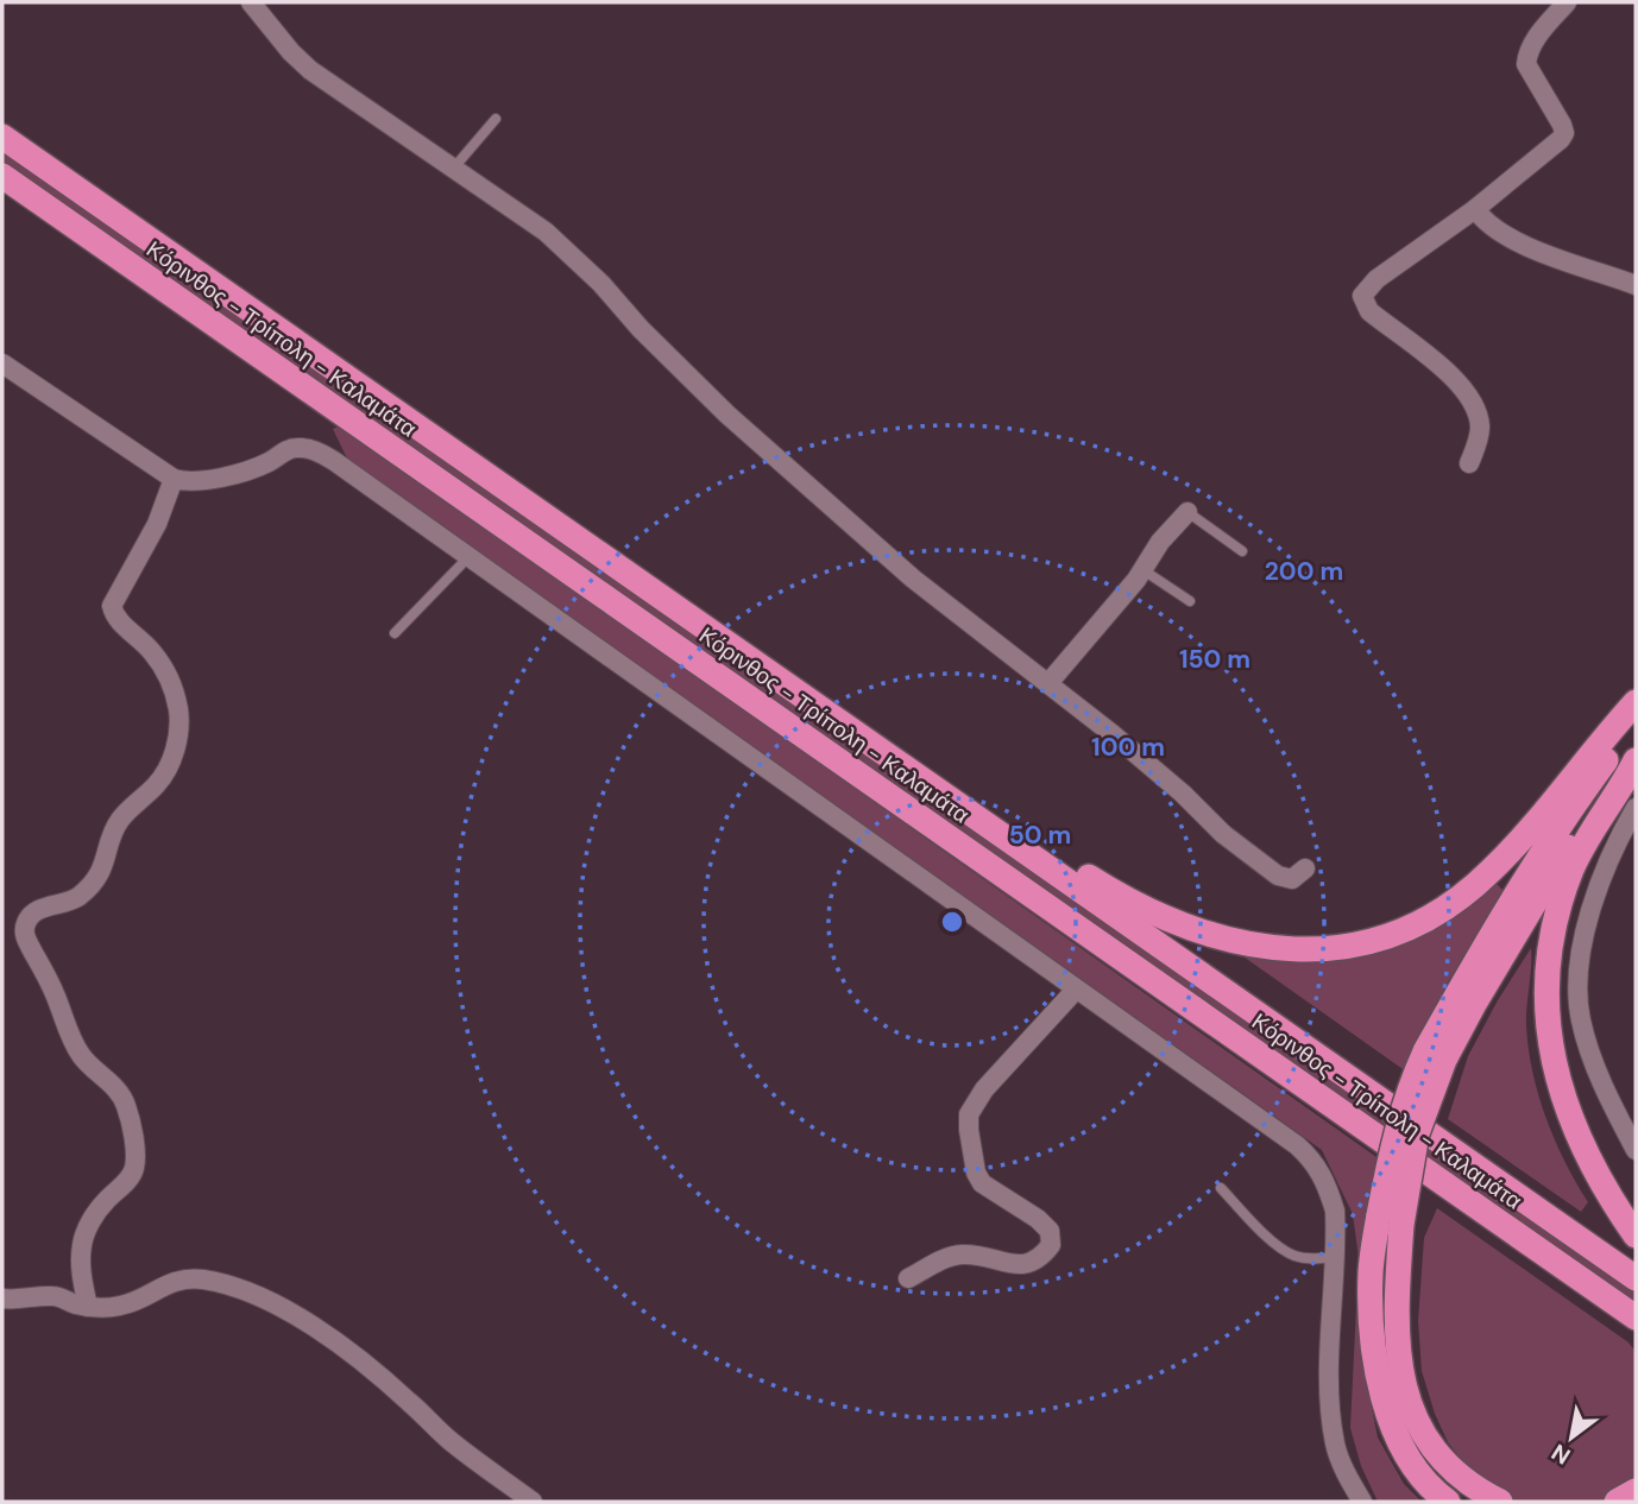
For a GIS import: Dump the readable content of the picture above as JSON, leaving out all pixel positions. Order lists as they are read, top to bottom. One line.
{"streets":{"highway":["Κόρινθος - Τρίπολη - Καλαμάτα"]},"north":"bottom left","rings":["200 m","150 m","100 m","50 m"]}
